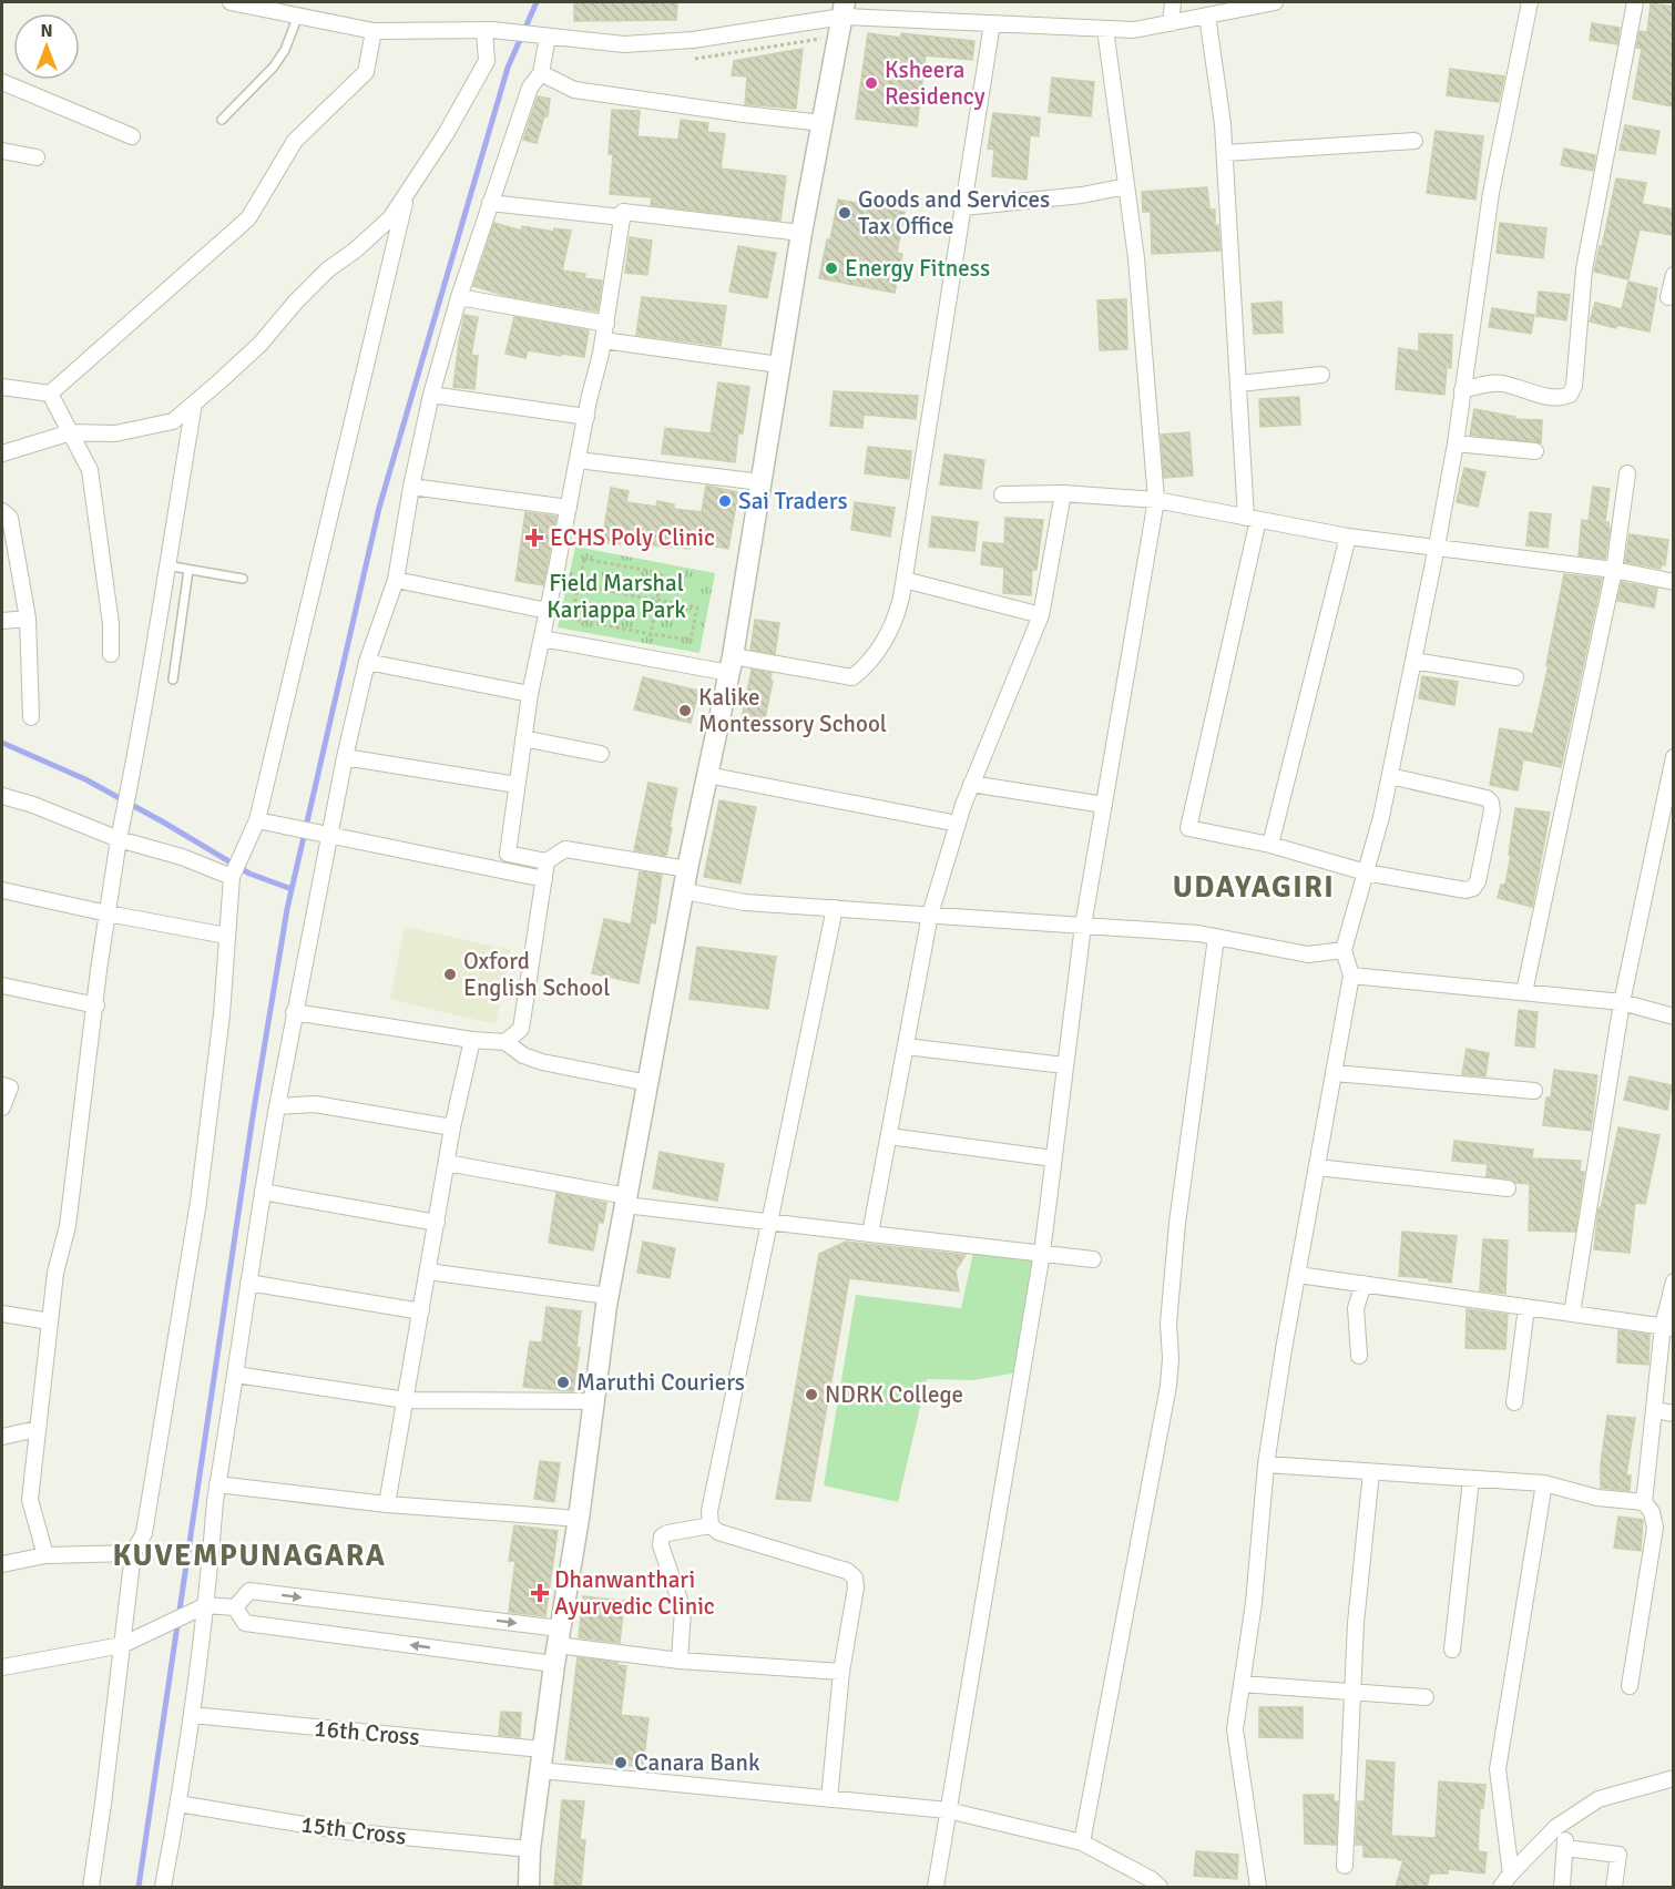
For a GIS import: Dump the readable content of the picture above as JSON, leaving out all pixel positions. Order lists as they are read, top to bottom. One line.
{"streets":{"street":["16th Cross","15th Cross"]},"districts":["UDAYAGIRI","KUVEMPUNAGARA"],"parks":["Field Marshal Kariappa Park"],"places":{"other":["Ksheera Residency","Goods and Services Tax Office","Energy Fitness","Sai Traders","Kalike Montessory School","Oxford English School","Maruthi Couriers","NDRK College","Canara Bank"],"health":["ECHS Poly Clinic","Dhanwanthari Ayurvedic Clinic"]},"north":"top"}
